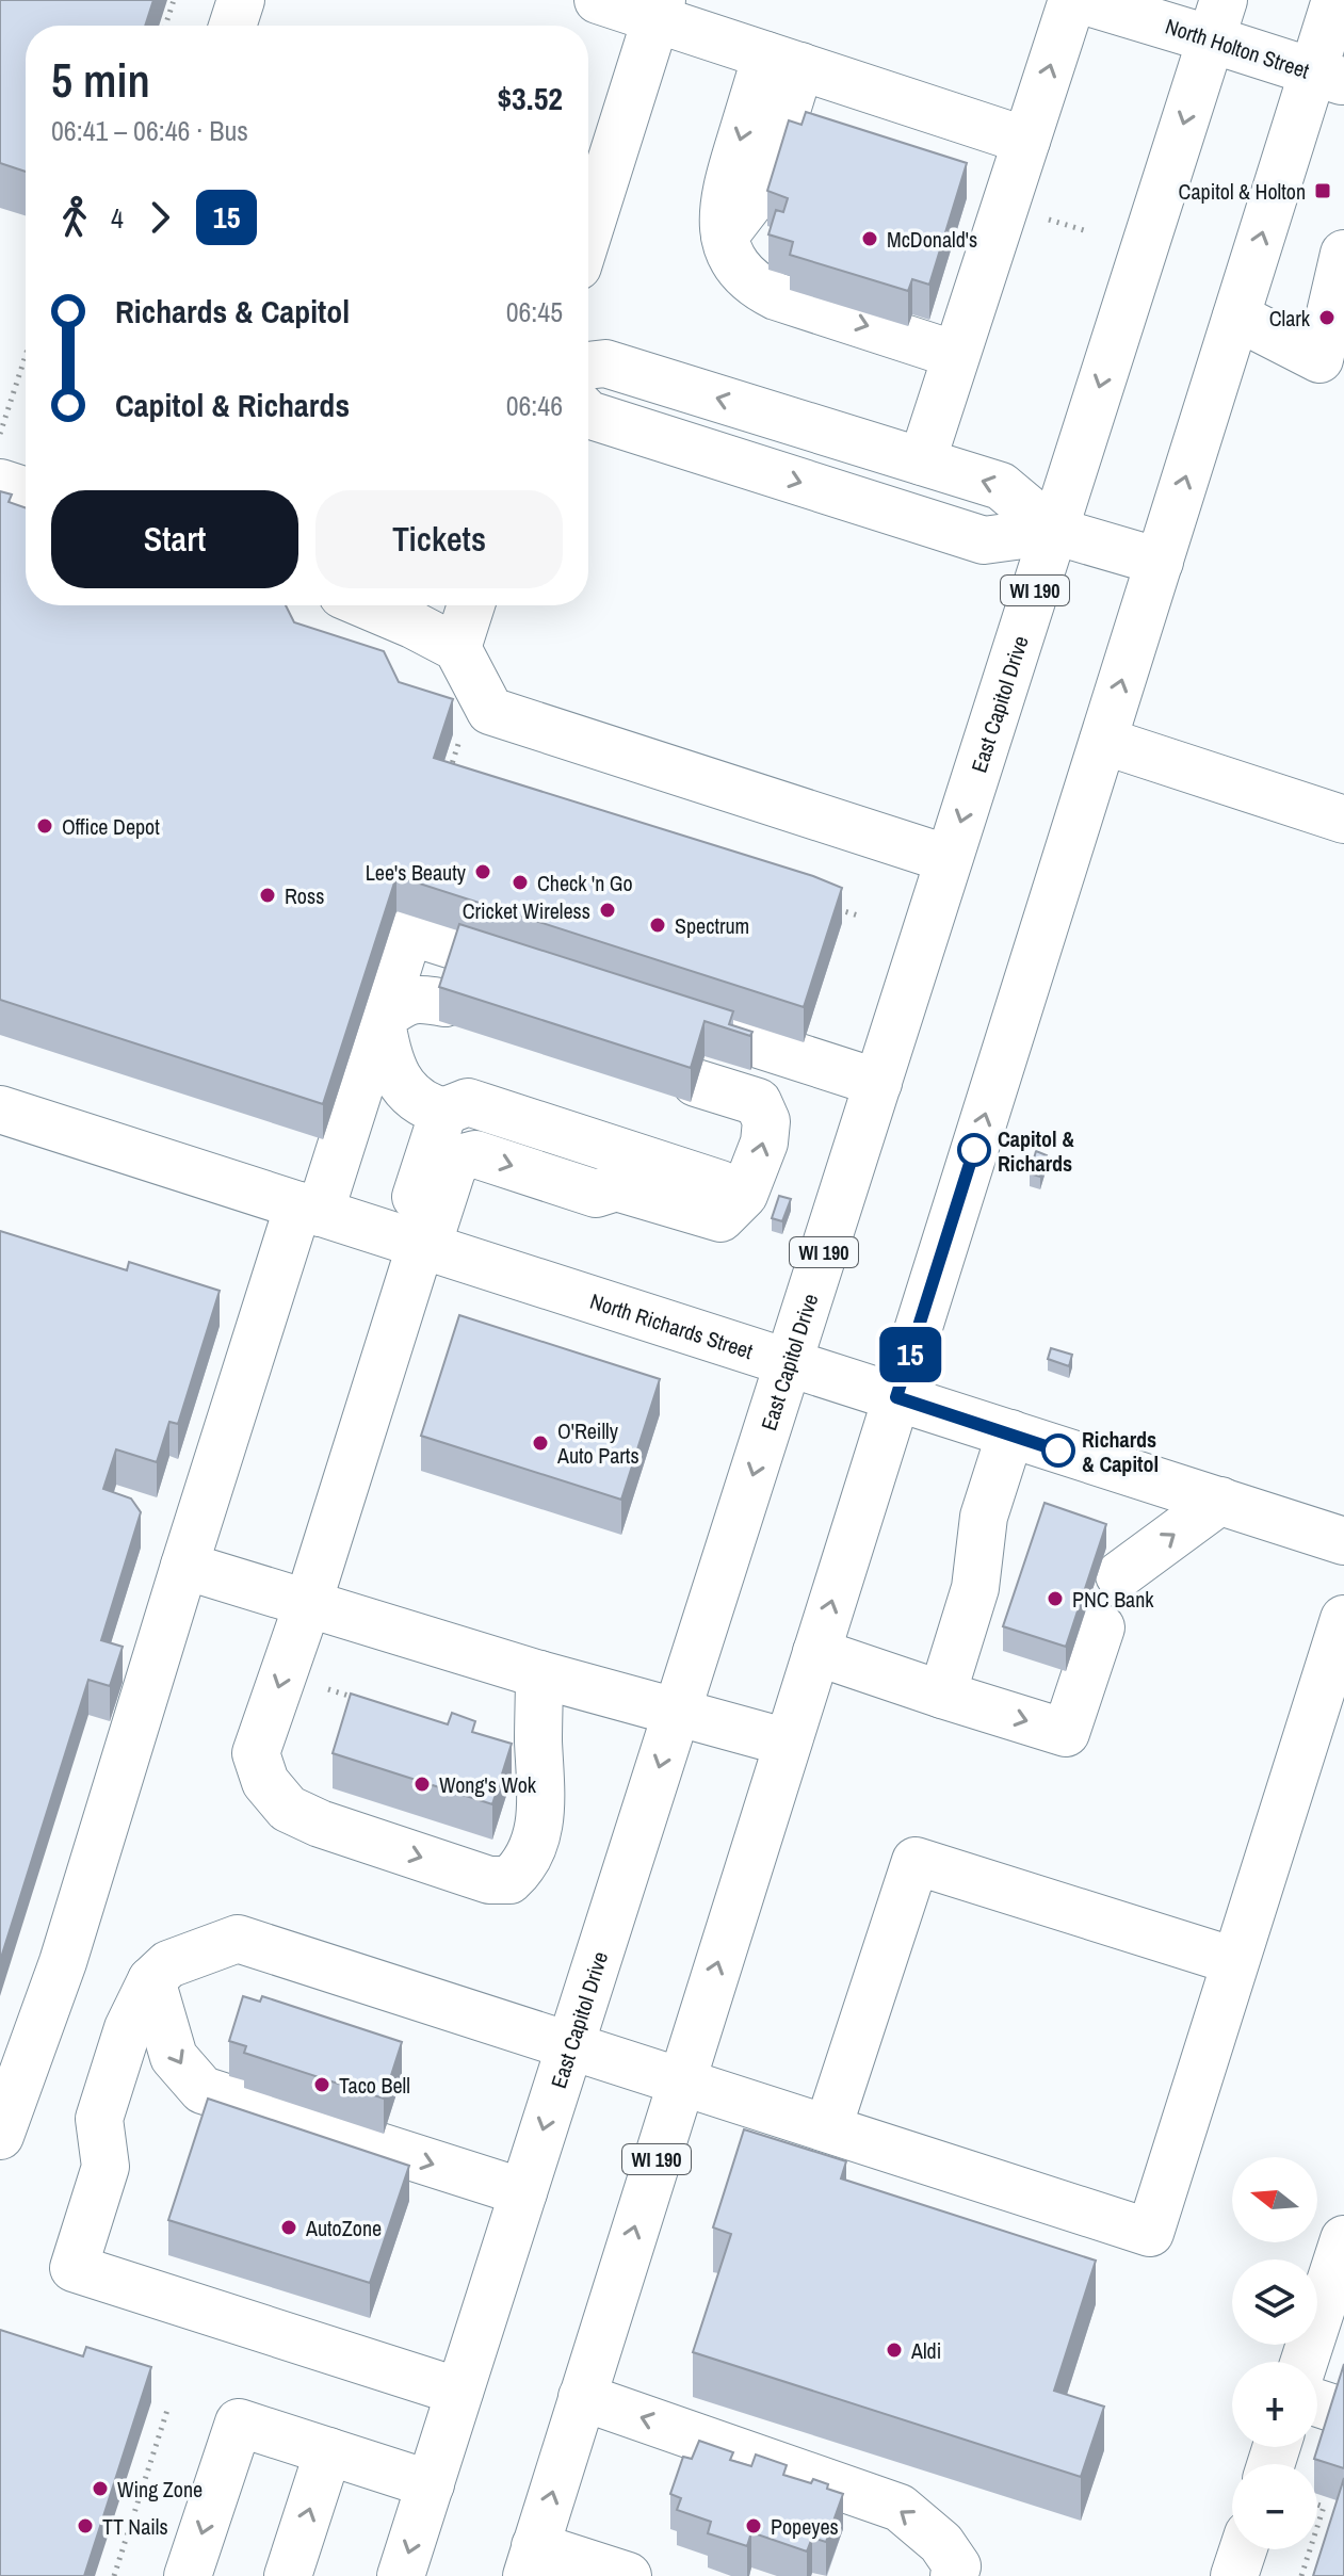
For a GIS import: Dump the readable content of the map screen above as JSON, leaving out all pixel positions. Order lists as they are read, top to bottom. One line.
{"streets":{"main road":["North Holton Street","WI 190","East Capitol Drive","North Richards Street"]},"crossings":[["North Holton Street","WI 190"],["North Holton Street","East Capitol Drive"],["WI 190","North Richards Street"],["East Capitol Drive","North Richards Street"]],"places":{"transit":["Capitol & Holton"],"other":["McDonald's","Clark","Office Depot","Lee's Beauty","Check 'n Go","Ross","Cricket Wireless","Spectrum","Capitol & Richards","O'Reilly Auto Parts","Richards & Capitol","PNC Bank","Wong's Wok","Taco Bell","AutoZone","Aldi","Wing Zone","TT Nails","Popeyes"]},"lines":["bus line 15"],"north":"left","page":{"on_map":"15","heading":["5 min","06:41 – 06:46 · Bus","$3.52"],"legs":["4","15"],"list":[{"name":"Richards & Capitol","value":"06:45"},{"name":"Capitol & Richards","value":"06:46"}],"buttons":["Start","Tickets"],"map_buttons":["+","−"]}}
